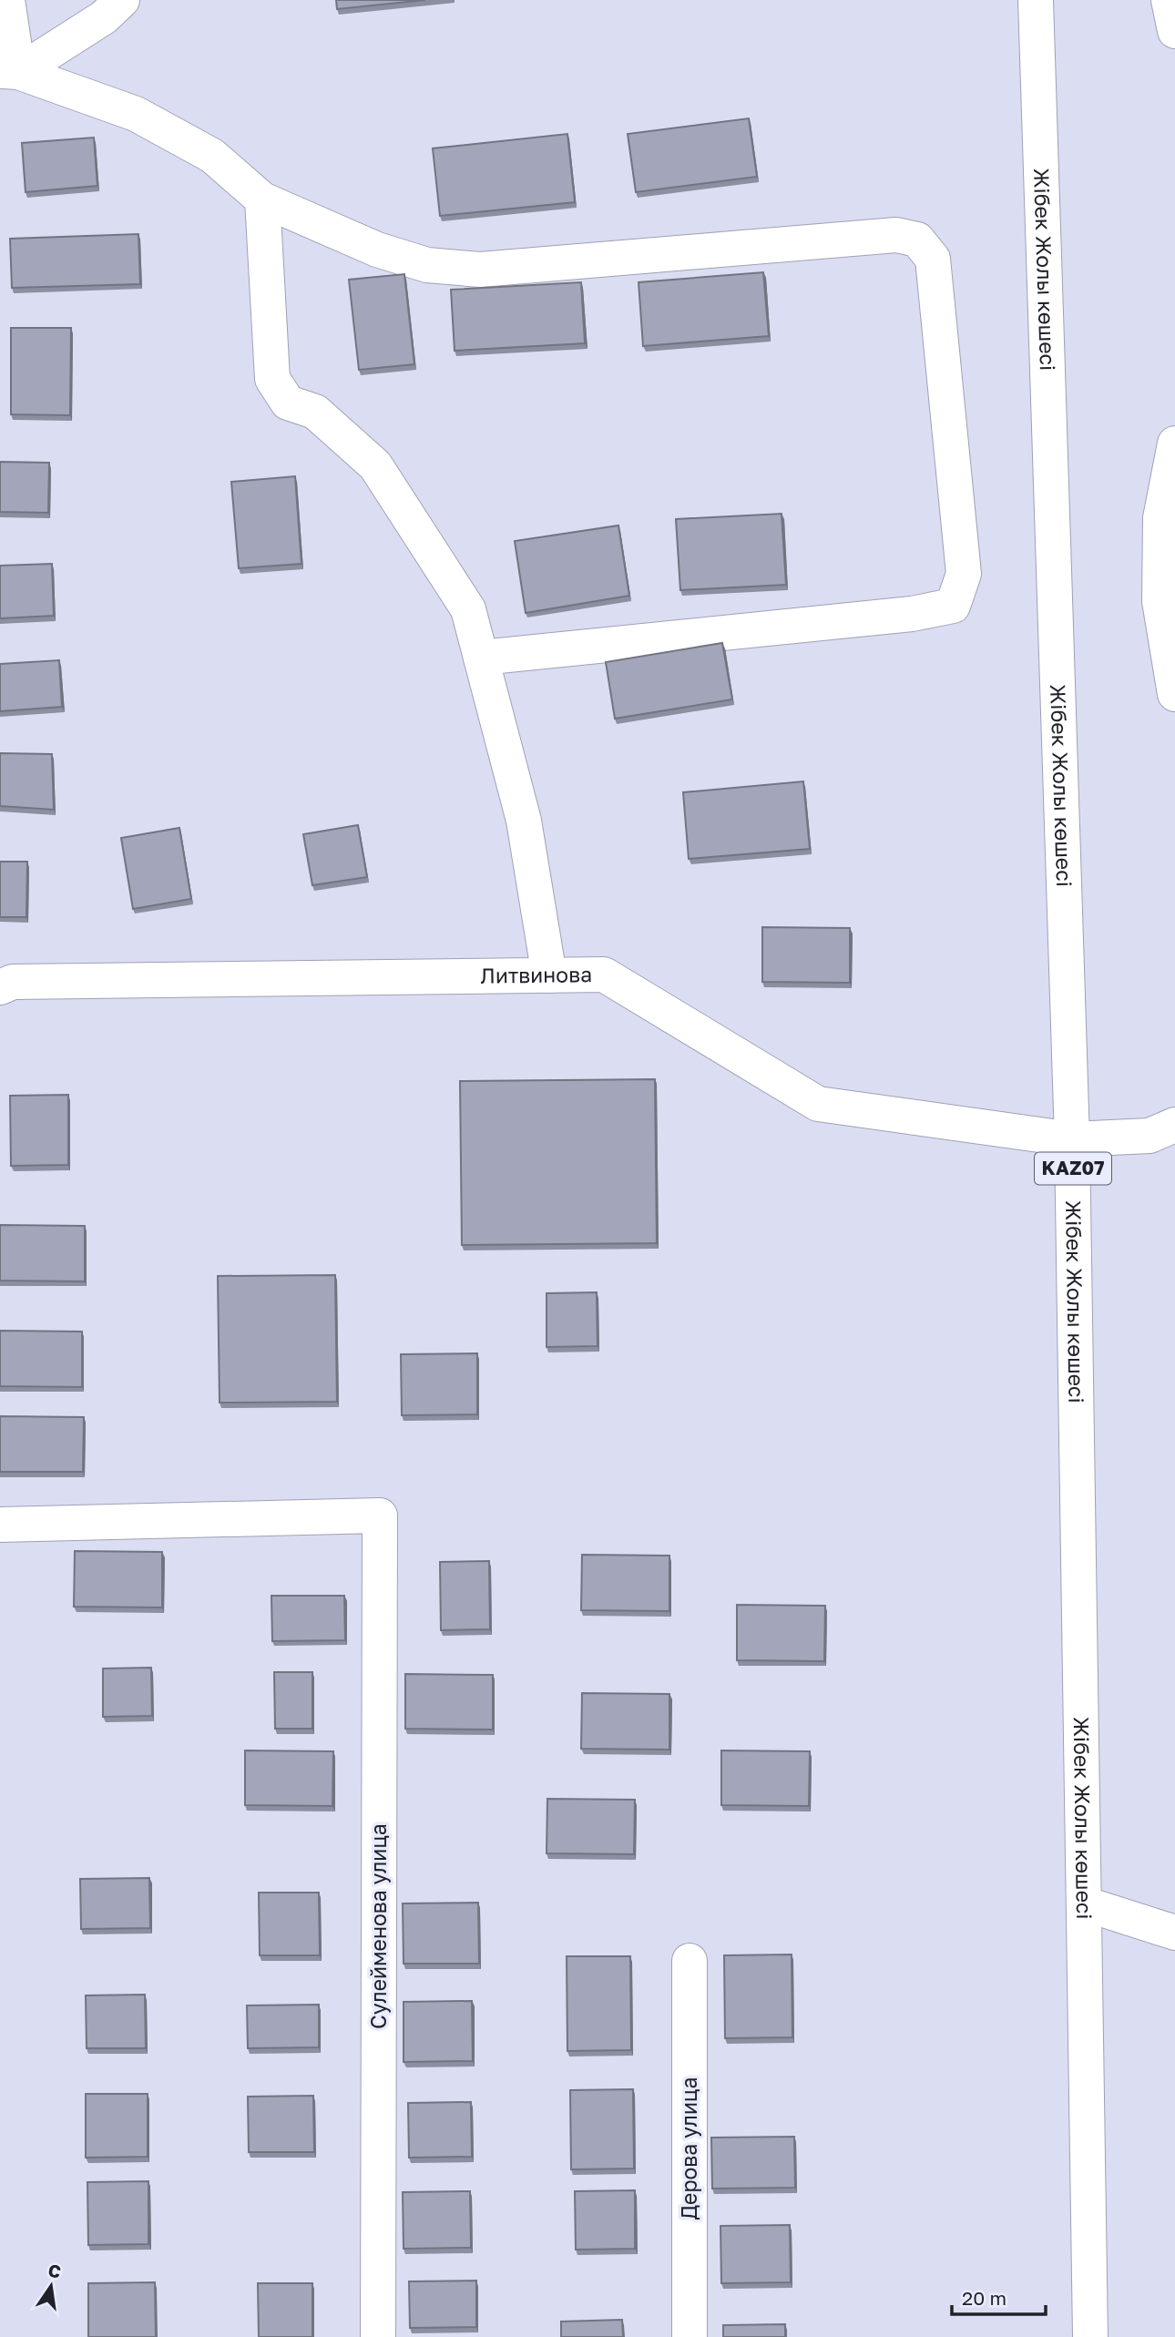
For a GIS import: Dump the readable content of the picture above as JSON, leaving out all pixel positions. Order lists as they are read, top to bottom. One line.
{"streets":{"main road":["Жібек Жолы көшесі","Литвинова","KAZ07","Сулейменова улица","Дерова улица"]},"crossings":[["Жібек Жолы көшесі","Литвинова"]],"scale_bar":"20 m","north":"top"}
